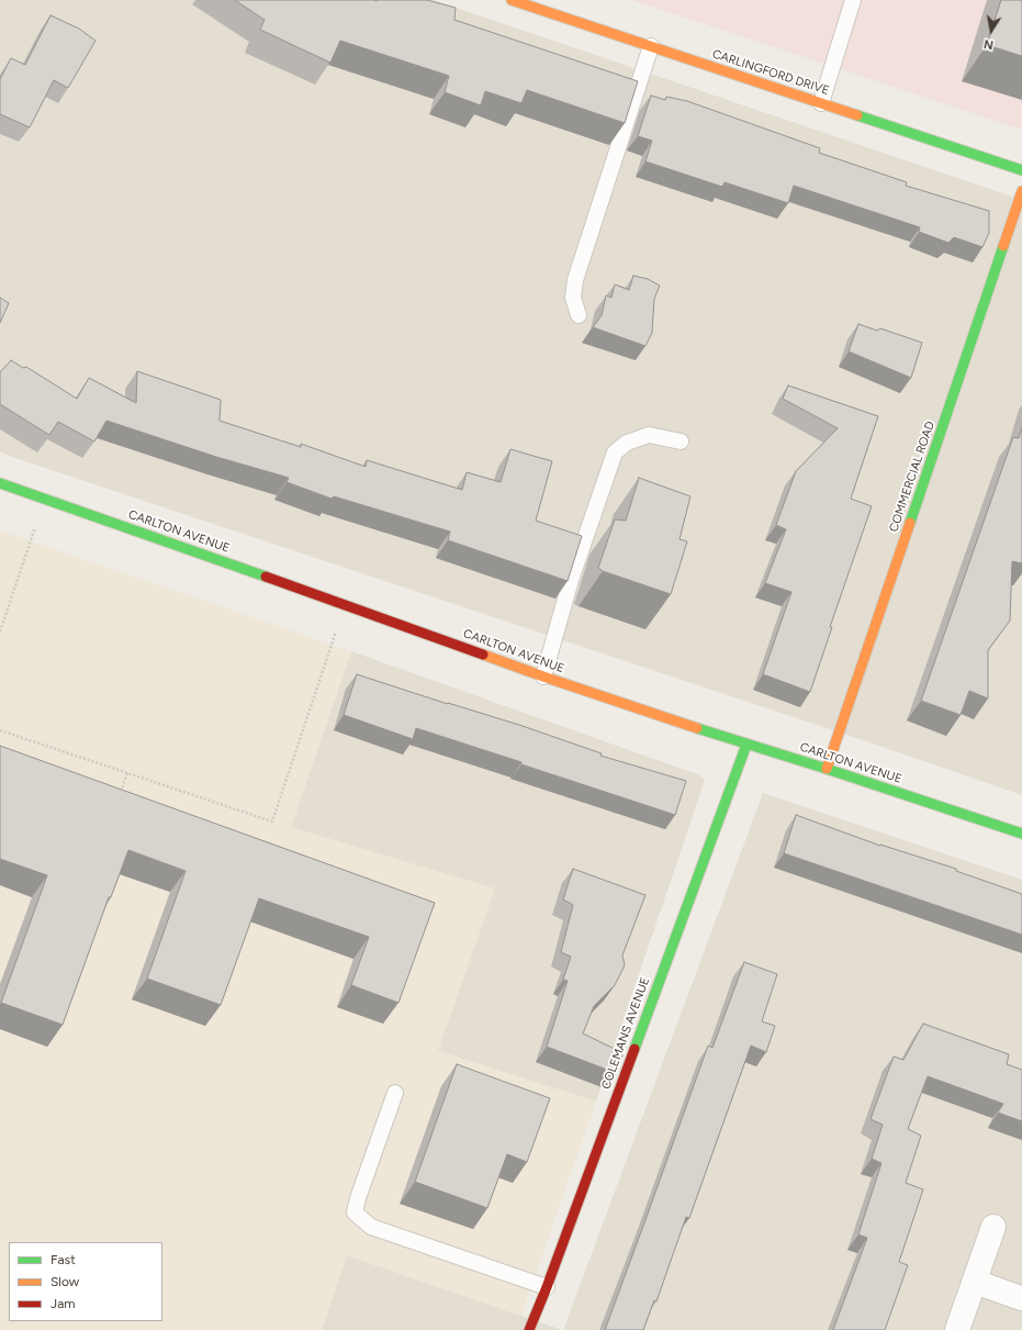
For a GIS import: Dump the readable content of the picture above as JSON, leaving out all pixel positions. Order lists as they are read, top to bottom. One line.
{"streets":{"street":["CARLINGFORD DRIVE","COMMERCIAL ROAD","CARLTON AVENUE","COLEMANS AVENUE"]},"crossings":[["COMMERCIAL ROAD","CARLTON AVENUE"],["CARLTON AVENUE","COLEMANS AVENUE"]],"legend":["Fast","Slow","Jam"],"north":"bottom"}
